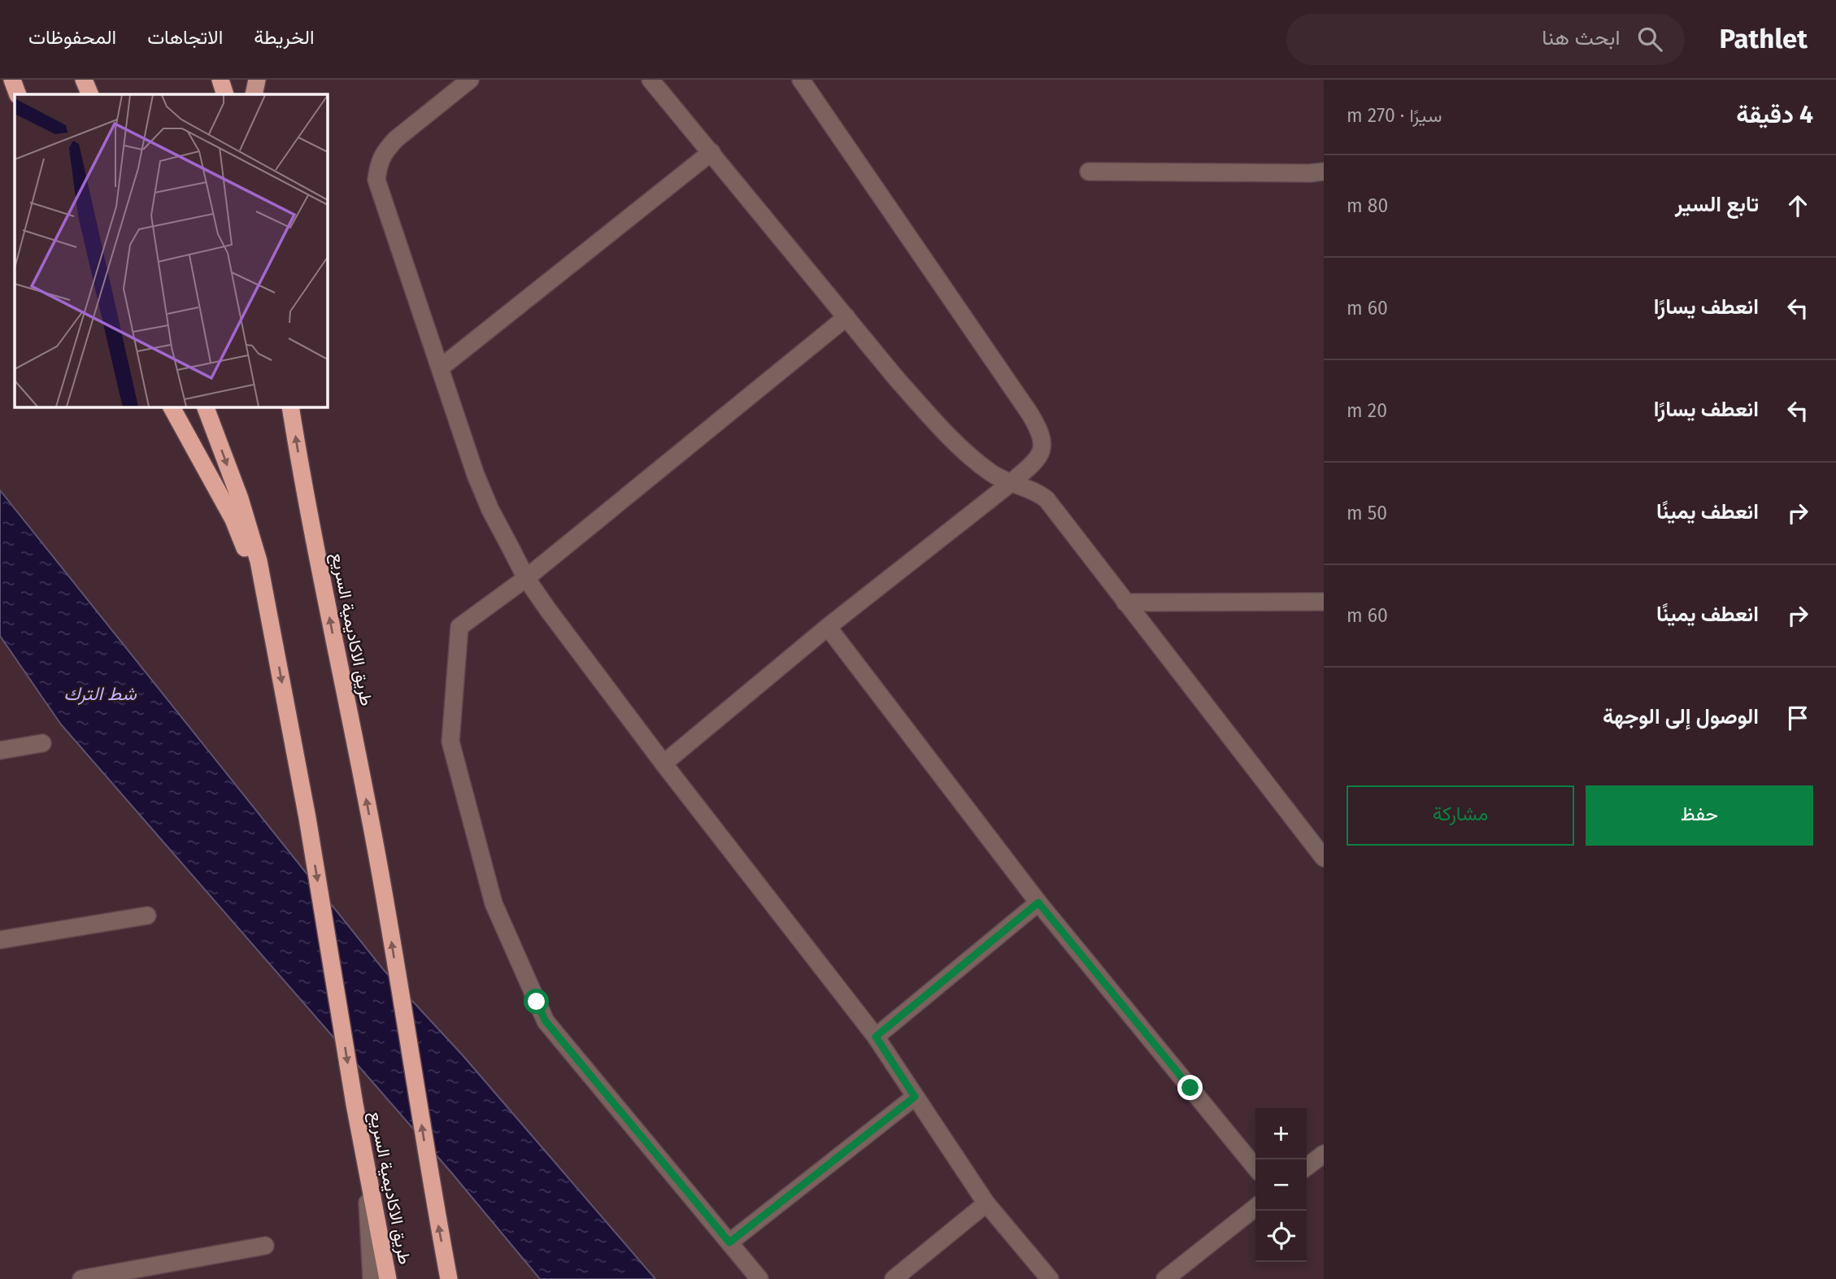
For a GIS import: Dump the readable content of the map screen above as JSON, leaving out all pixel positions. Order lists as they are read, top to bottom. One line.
{"streets":{"highway":["طريق الاكاديمية السريع"]},"water":["شط الترك"],"page":{"header":"Pathlet","search":"ابحث هنا","nav":["الخريطة","الاتجاهات","المحفوظات"],"heading":["4 دقيقة","سيرًا · 270 m"],"list":[["تابع السير","80 m"],["انعطف يسارًا","60 m"],["انعطف يسارًا","20 m"],["انعطف يمينًا","50 m"],["انعطف يمينًا","60 m"],"الوصول إلى الوجهة"],"buttons":["حفظ","مشاركة"],"map_buttons":["+","−"]}}
